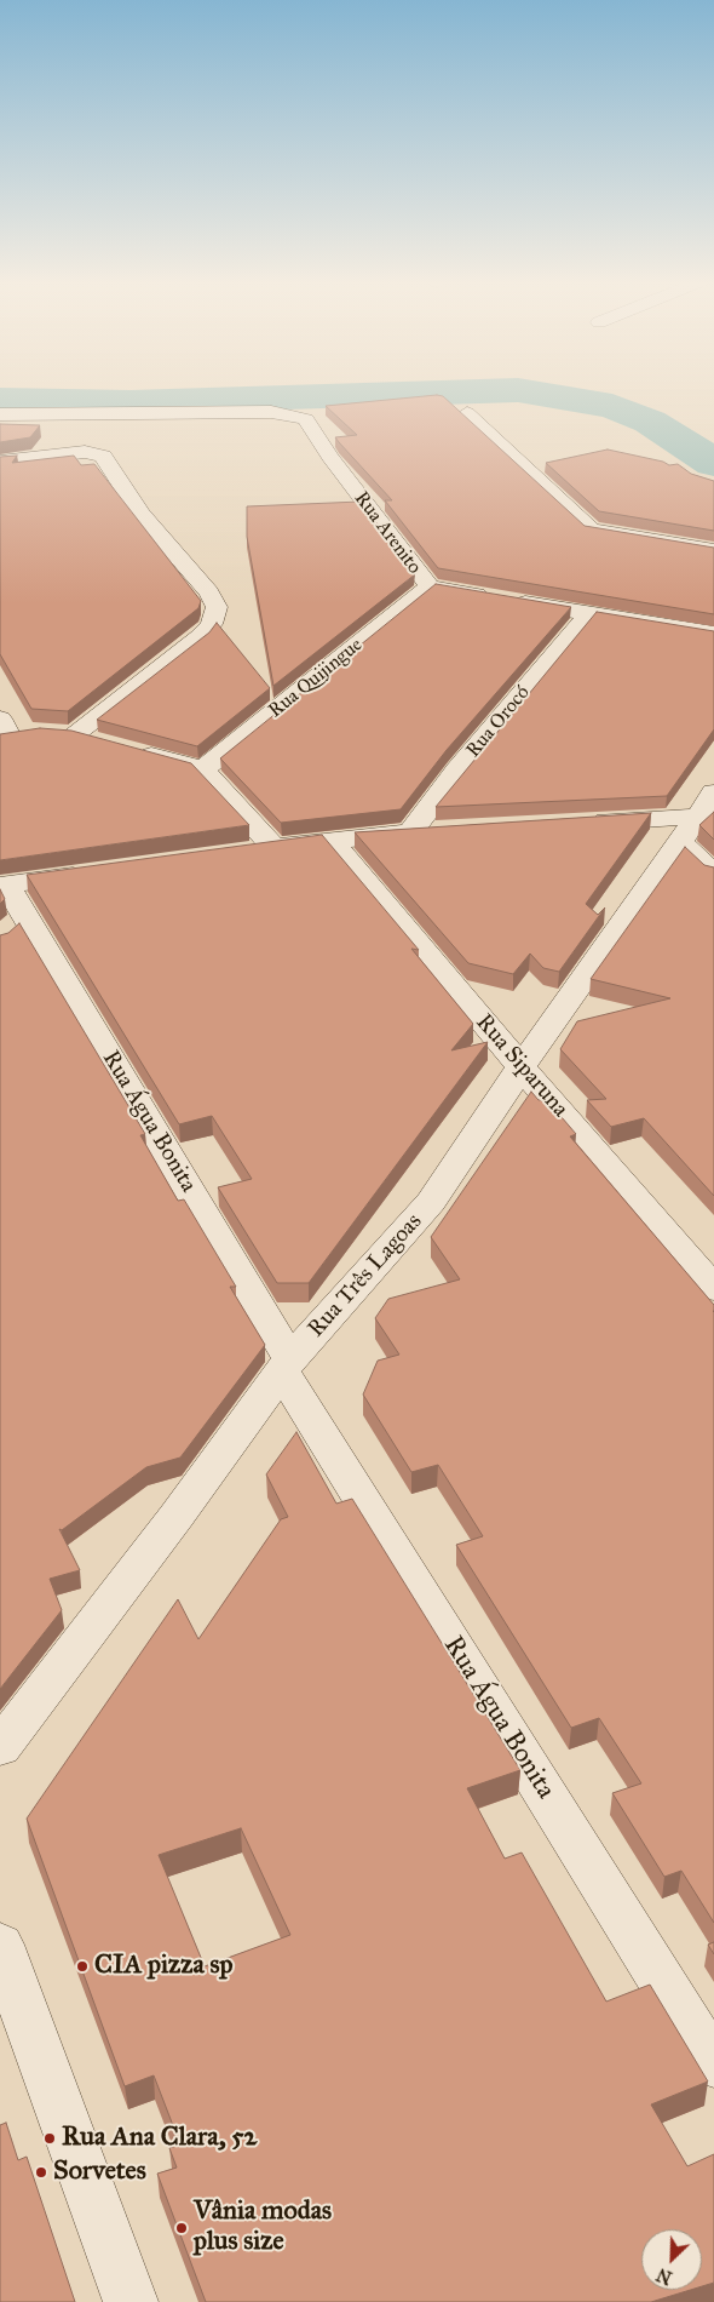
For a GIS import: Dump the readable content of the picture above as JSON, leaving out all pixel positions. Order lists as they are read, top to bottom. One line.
{"streets":{"street":["Rua Arenito","Rua Quijingue","Rua Orocó","Rua Siparuna","Rua Água Bonita","Rua Três Lagoas"]},"crossings":[["Rua Arenito","Rua Quijingue"],["Rua Arenito","Rua Orocó"],["Rua Siparuna","Rua Três Lagoas"],["Rua Água Bonita","Rua Três Lagoas"]],"places":["CIA pizza sp","Rua Ana Clara, 52","Sorvetes","Vânia modas plus size"],"north":"bottom left"}
